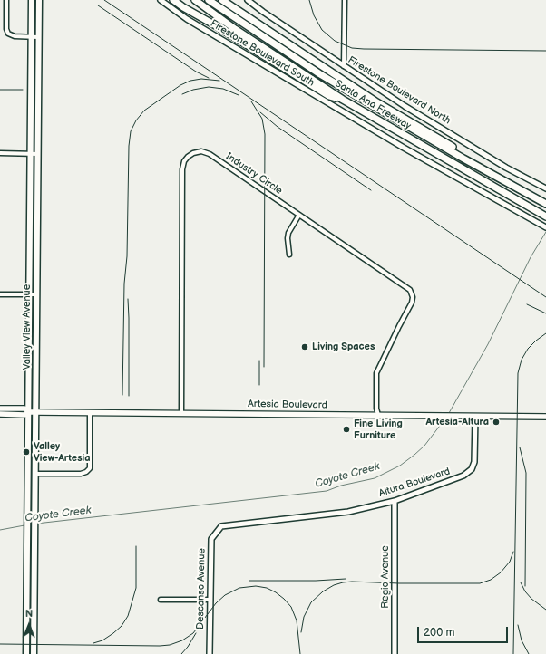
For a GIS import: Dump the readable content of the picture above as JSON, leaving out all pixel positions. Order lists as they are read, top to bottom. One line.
{"streets":{"highway":["Santa Ana Freeway"],"main road":["Valley View Avenue","Artesia Boulevard"],"street":["Firestone Boulevard South","Firestone Boulevard North","Industry Circle","Altura Boulevard","Regio Avenue","Descanso Avenue"]},"crossings":[["Industry Circle","Artesia Boulevard"],["Valley View Avenue","Artesia Boulevard"],["Artesia Boulevard","Altura Boulevard"],["Altura Boulevard","Regio Avenue"],["Altura Boulevard","Descanso Avenue"]],"water":["Coyote Creek"],"places":["Living Spaces","Artesia-Altura","Fine Living Furniture","Valley View-Artesia"],"scale_bar":"200 m","north":"top"}
